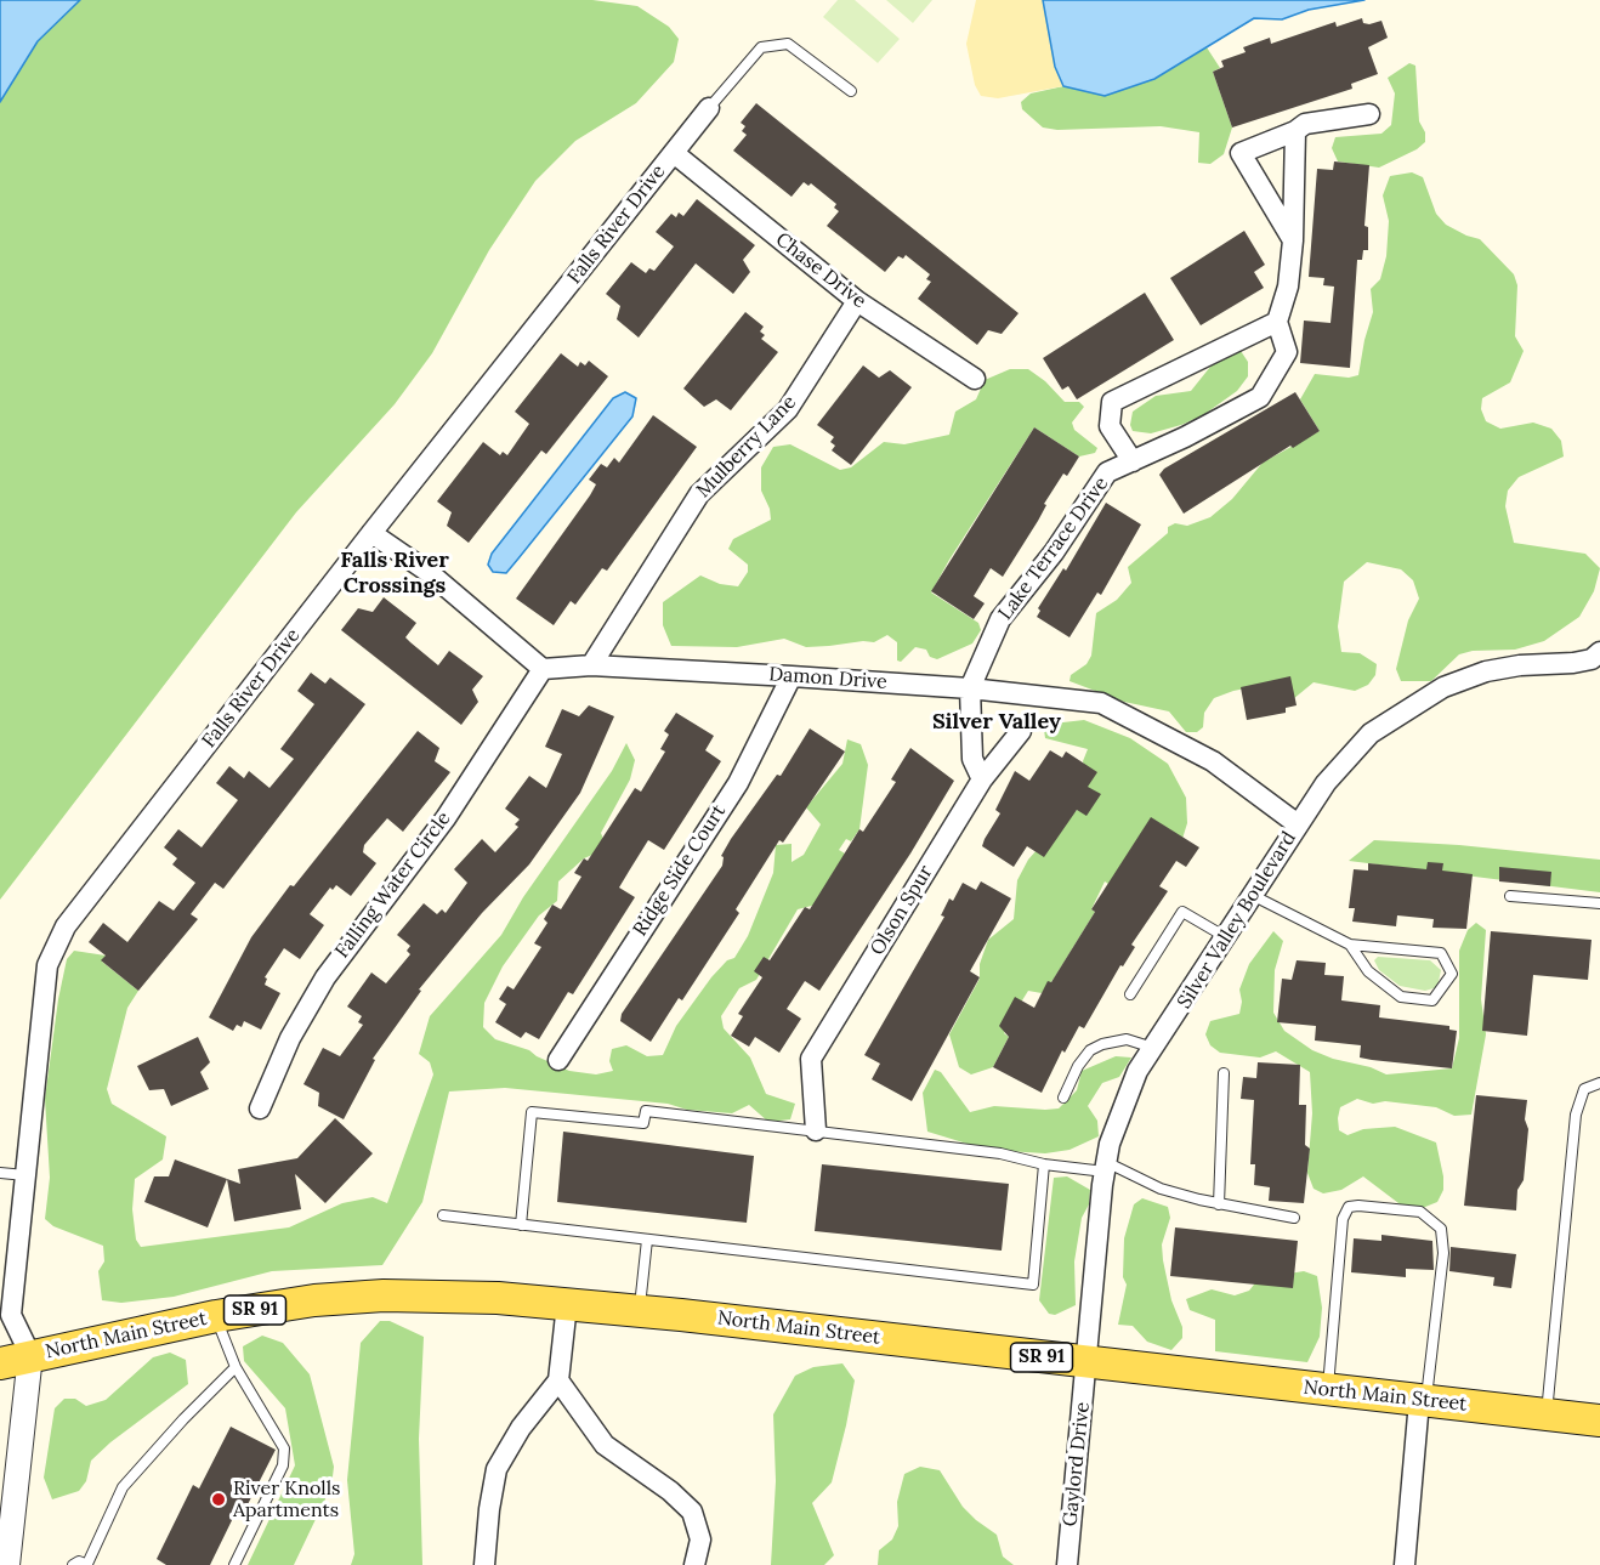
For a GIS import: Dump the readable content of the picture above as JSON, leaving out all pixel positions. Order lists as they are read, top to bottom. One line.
{"streets":{"main road":["SR 91","North Main Street"],"street":["Falls River Drive","Chase Drive","Mulberry Lane","Lake Terrace Drive","Damon Drive","Ridge Side Court","Falling Water Circle","Olson Spur","Silver Valley Boulevard","Gaylord Drive"]},"crossings":[["Falls River Drive","Chase Drive"],["Falls River Drive","North Main Street"],["Chase Drive","Mulberry Lane"],["Mulberry Lane","Damon Drive"],["Lake Terrace Drive","Damon Drive"],["Damon Drive","Ridge Side Court"],["Damon Drive","Falling Water Circle"],["Damon Drive","Silver Valley Boulevard"],["Silver Valley Boulevard","North Main Street"],["Silver Valley Boulevard","Gaylord Drive"],["North Main Street","Gaylord Drive"]],"districts":["Falls River Crossings","Silver Valley"],"places":["River Knolls Apartments"]}
